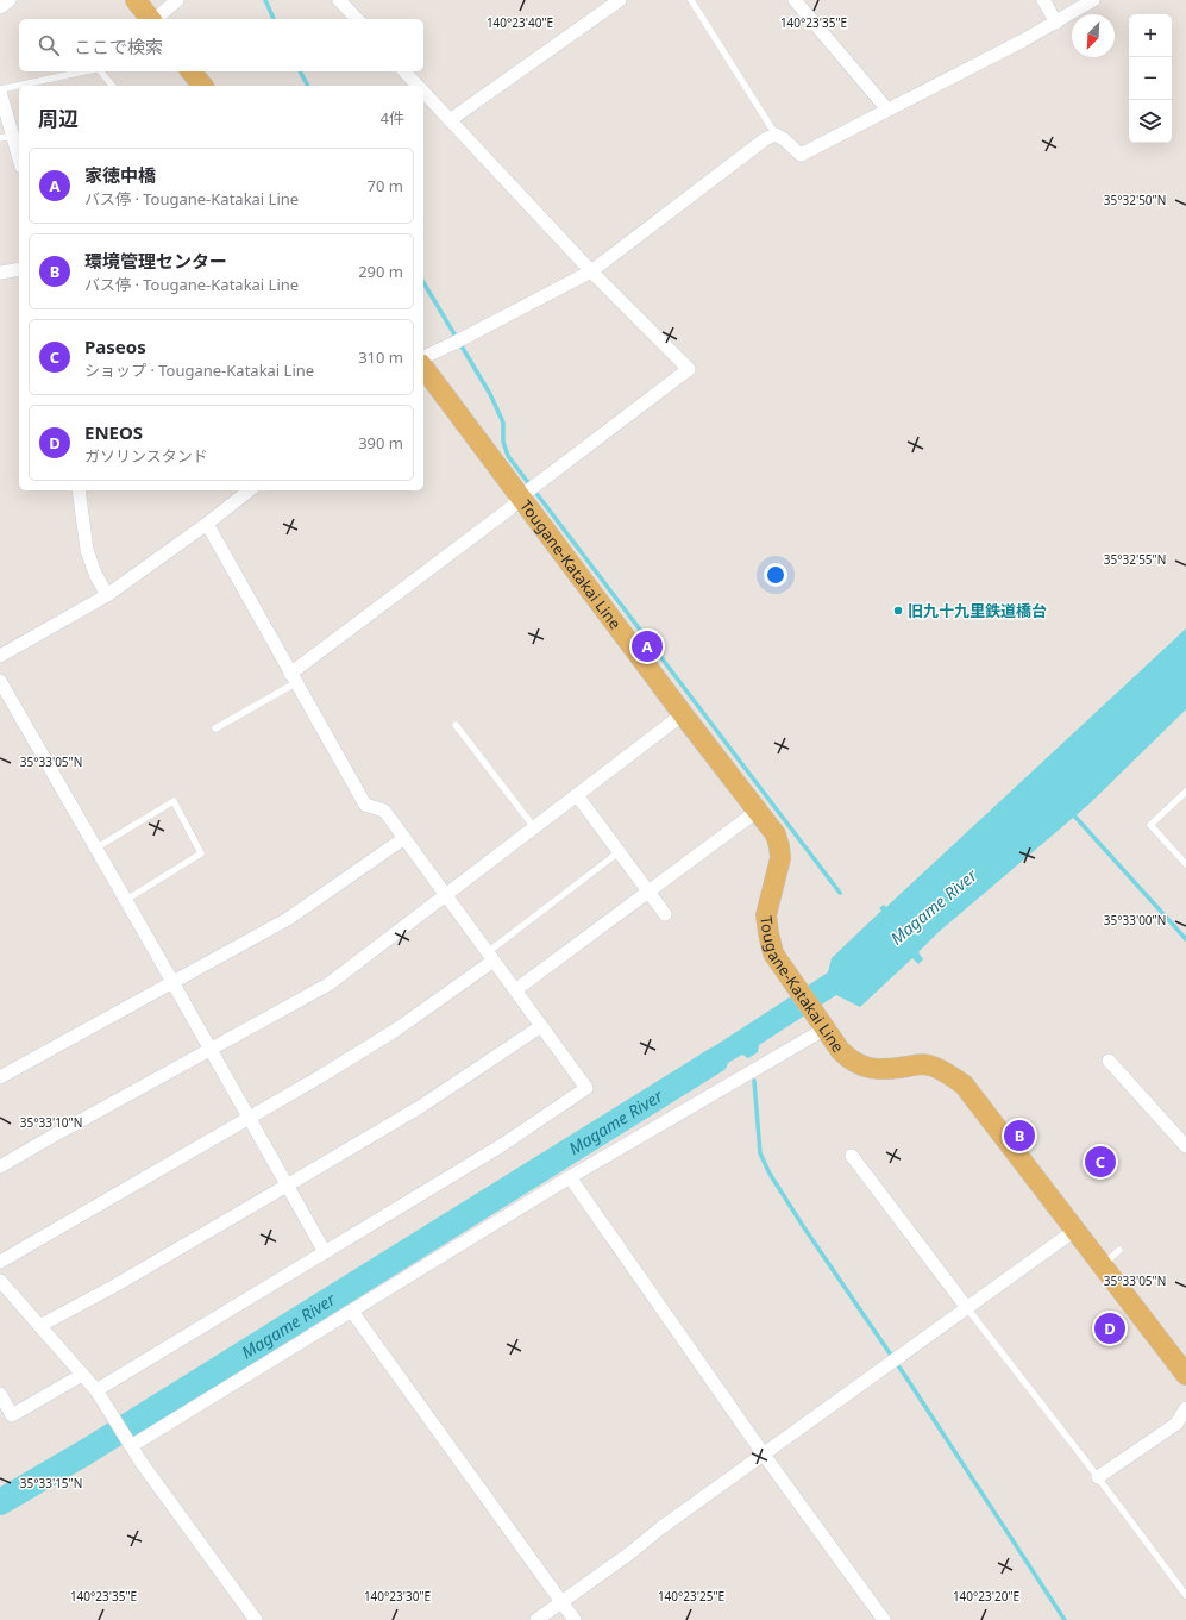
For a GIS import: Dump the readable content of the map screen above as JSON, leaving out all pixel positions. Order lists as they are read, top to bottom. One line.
{"streets":{"main road":["Tougane-Katakai Line"]},"water":["Magame River"],"places":["旧九十九里鉄道橋台"],"north":"bottom left","page":{"map_buttons":["+","−"],"search":"ここで検索","heading":["周辺","4件"],"list":[{"mark":"A","name":"家徳中橋","note":"バス停 · Tougane-Katakai Line","value":"70 m"},{"mark":"B","name":"環境管理センター","note":"バス停 · Tougane-Katakai Line","value":"290 m"},{"mark":"C","name":"Paseos","note":"ショップ · Tougane-Katakai Line","value":"310 m"},{"mark":"D","name":"ENEOS","note":"ガソリンスタンド","value":"390 m"}],"pins":["A","B","C","D"]},"coordinates":["140°23'40\"E","140°23'35\"E","35°32'50\"N","35°32'55\"N","35°33'05\"N","35°33'00\"N","35°33'10\"N","35°33'15\"N","140°23'30\"E","140°23'25\"E","140°23'20\"E"]}
